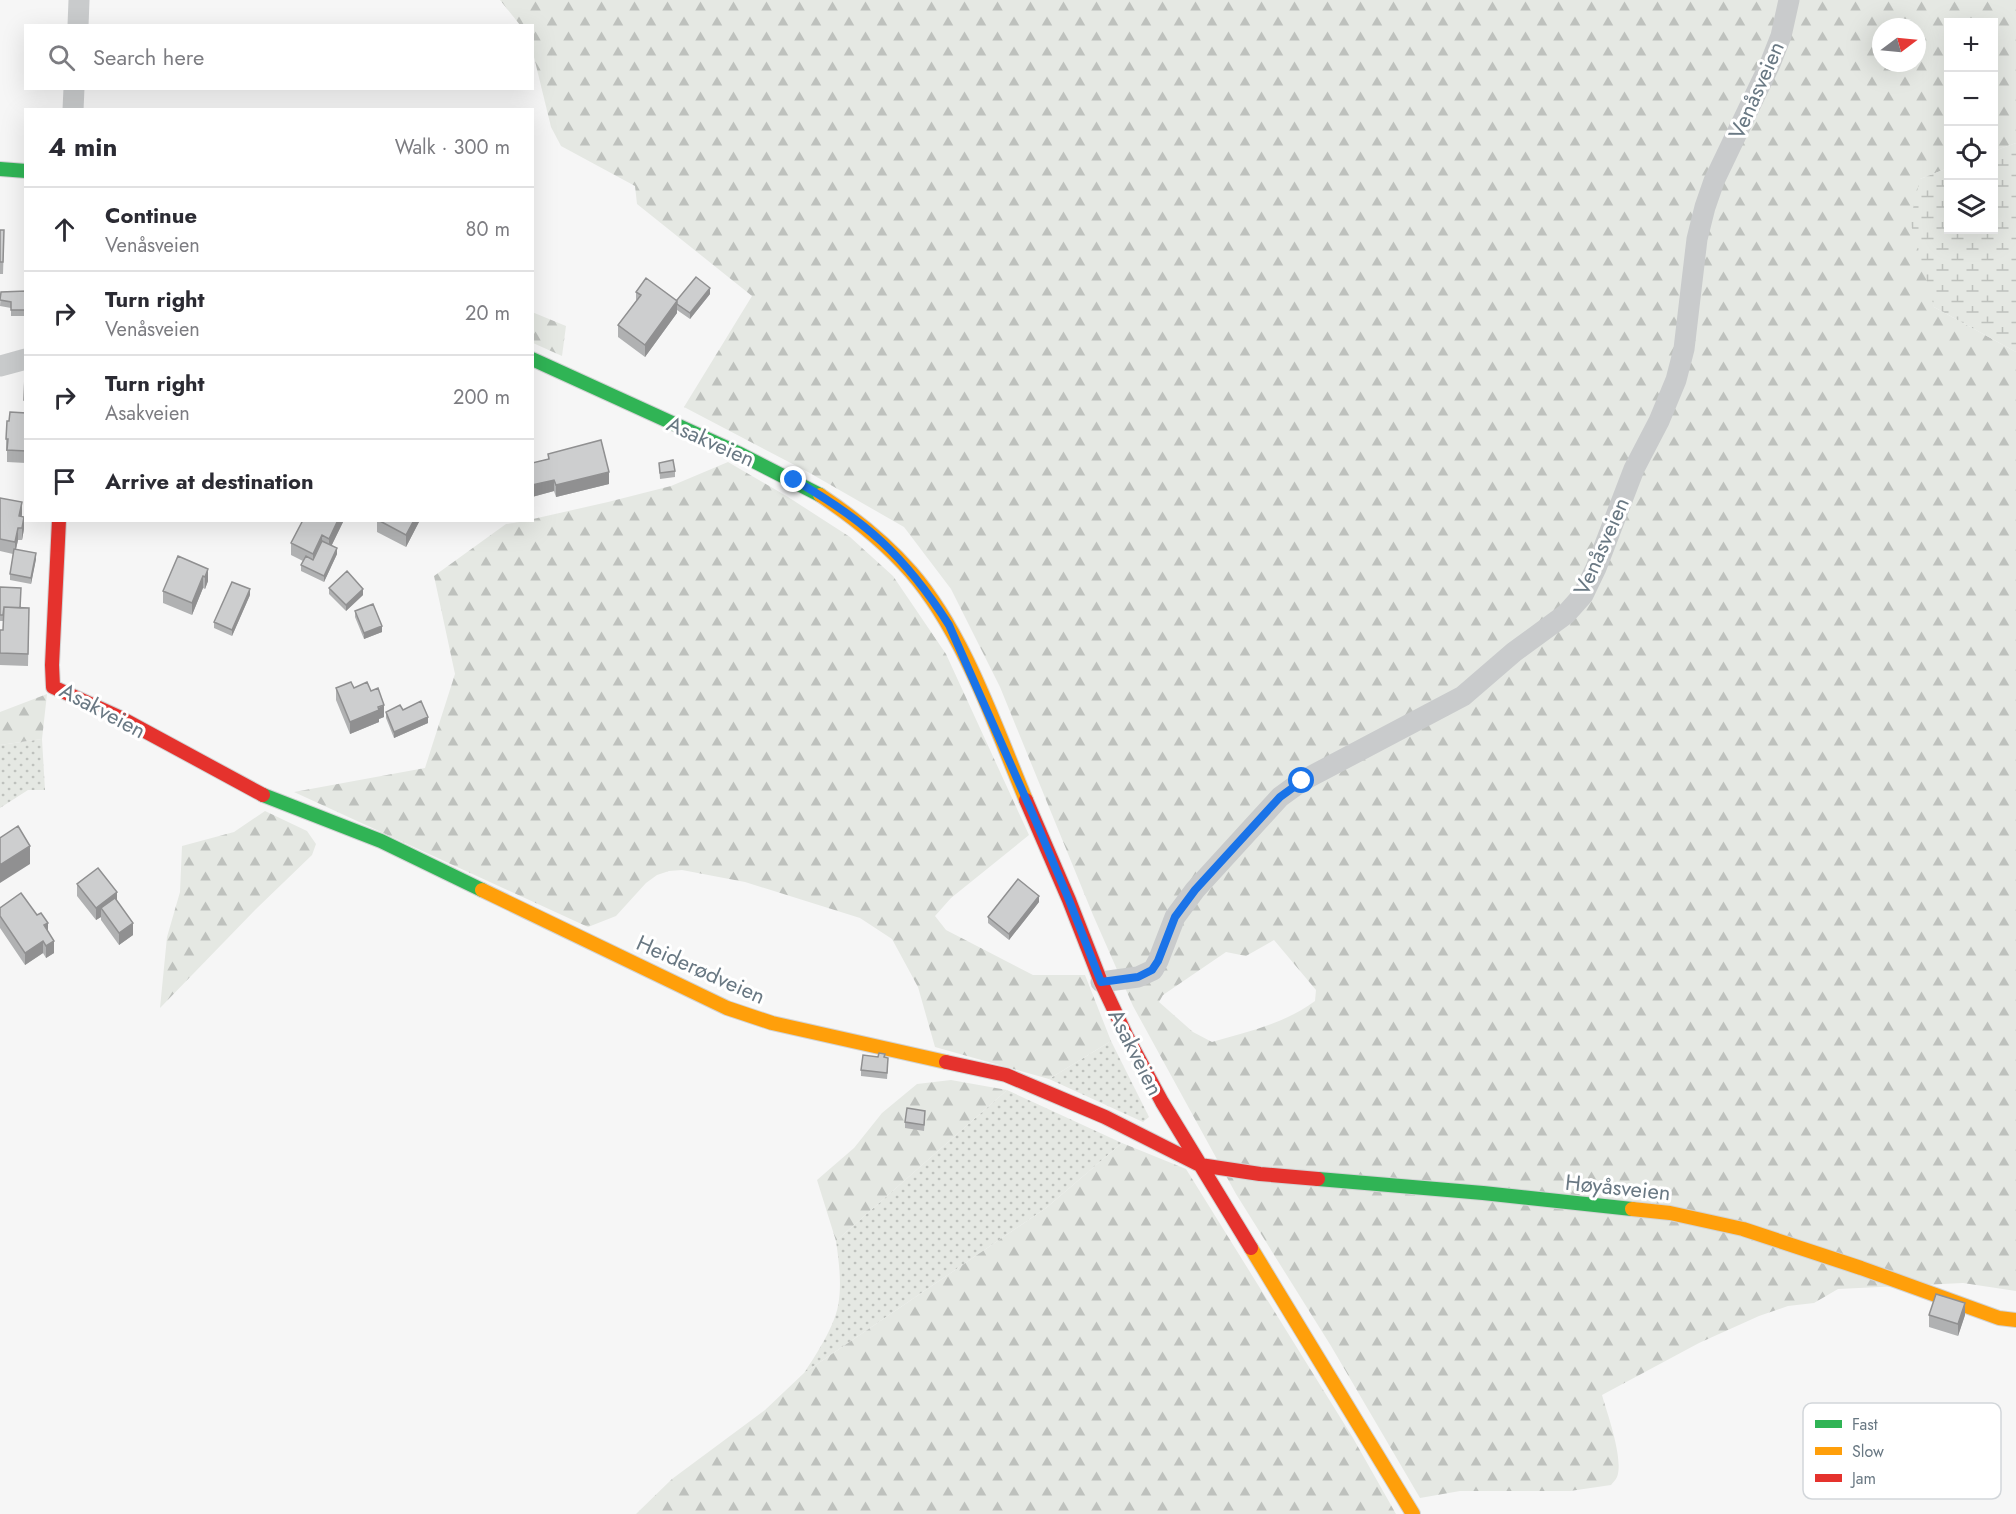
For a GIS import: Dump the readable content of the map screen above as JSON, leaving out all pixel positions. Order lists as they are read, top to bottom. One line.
{"streets":{"street":["Venåsveien","Asakveien","Heiderødveien","Høyåsveien"]},"crossings":[["Venåsveien","Asakveien"],["Asakveien","Heiderødveien"],["Asakveien","Høyåsveien"],["Heiderødveien","Høyåsveien"]],"legend":["Fast","Slow","Jam"],"north":"right","page":{"map_buttons":["+","−"],"search":"Search here","heading":["4 min","Walk · 300 m"],"list":[["Continue","Venåsveien","80 m"],["Turn right","Venåsveien","20 m"],["Turn right","Asakveien","200 m"],"Arrive at destination"]}}
